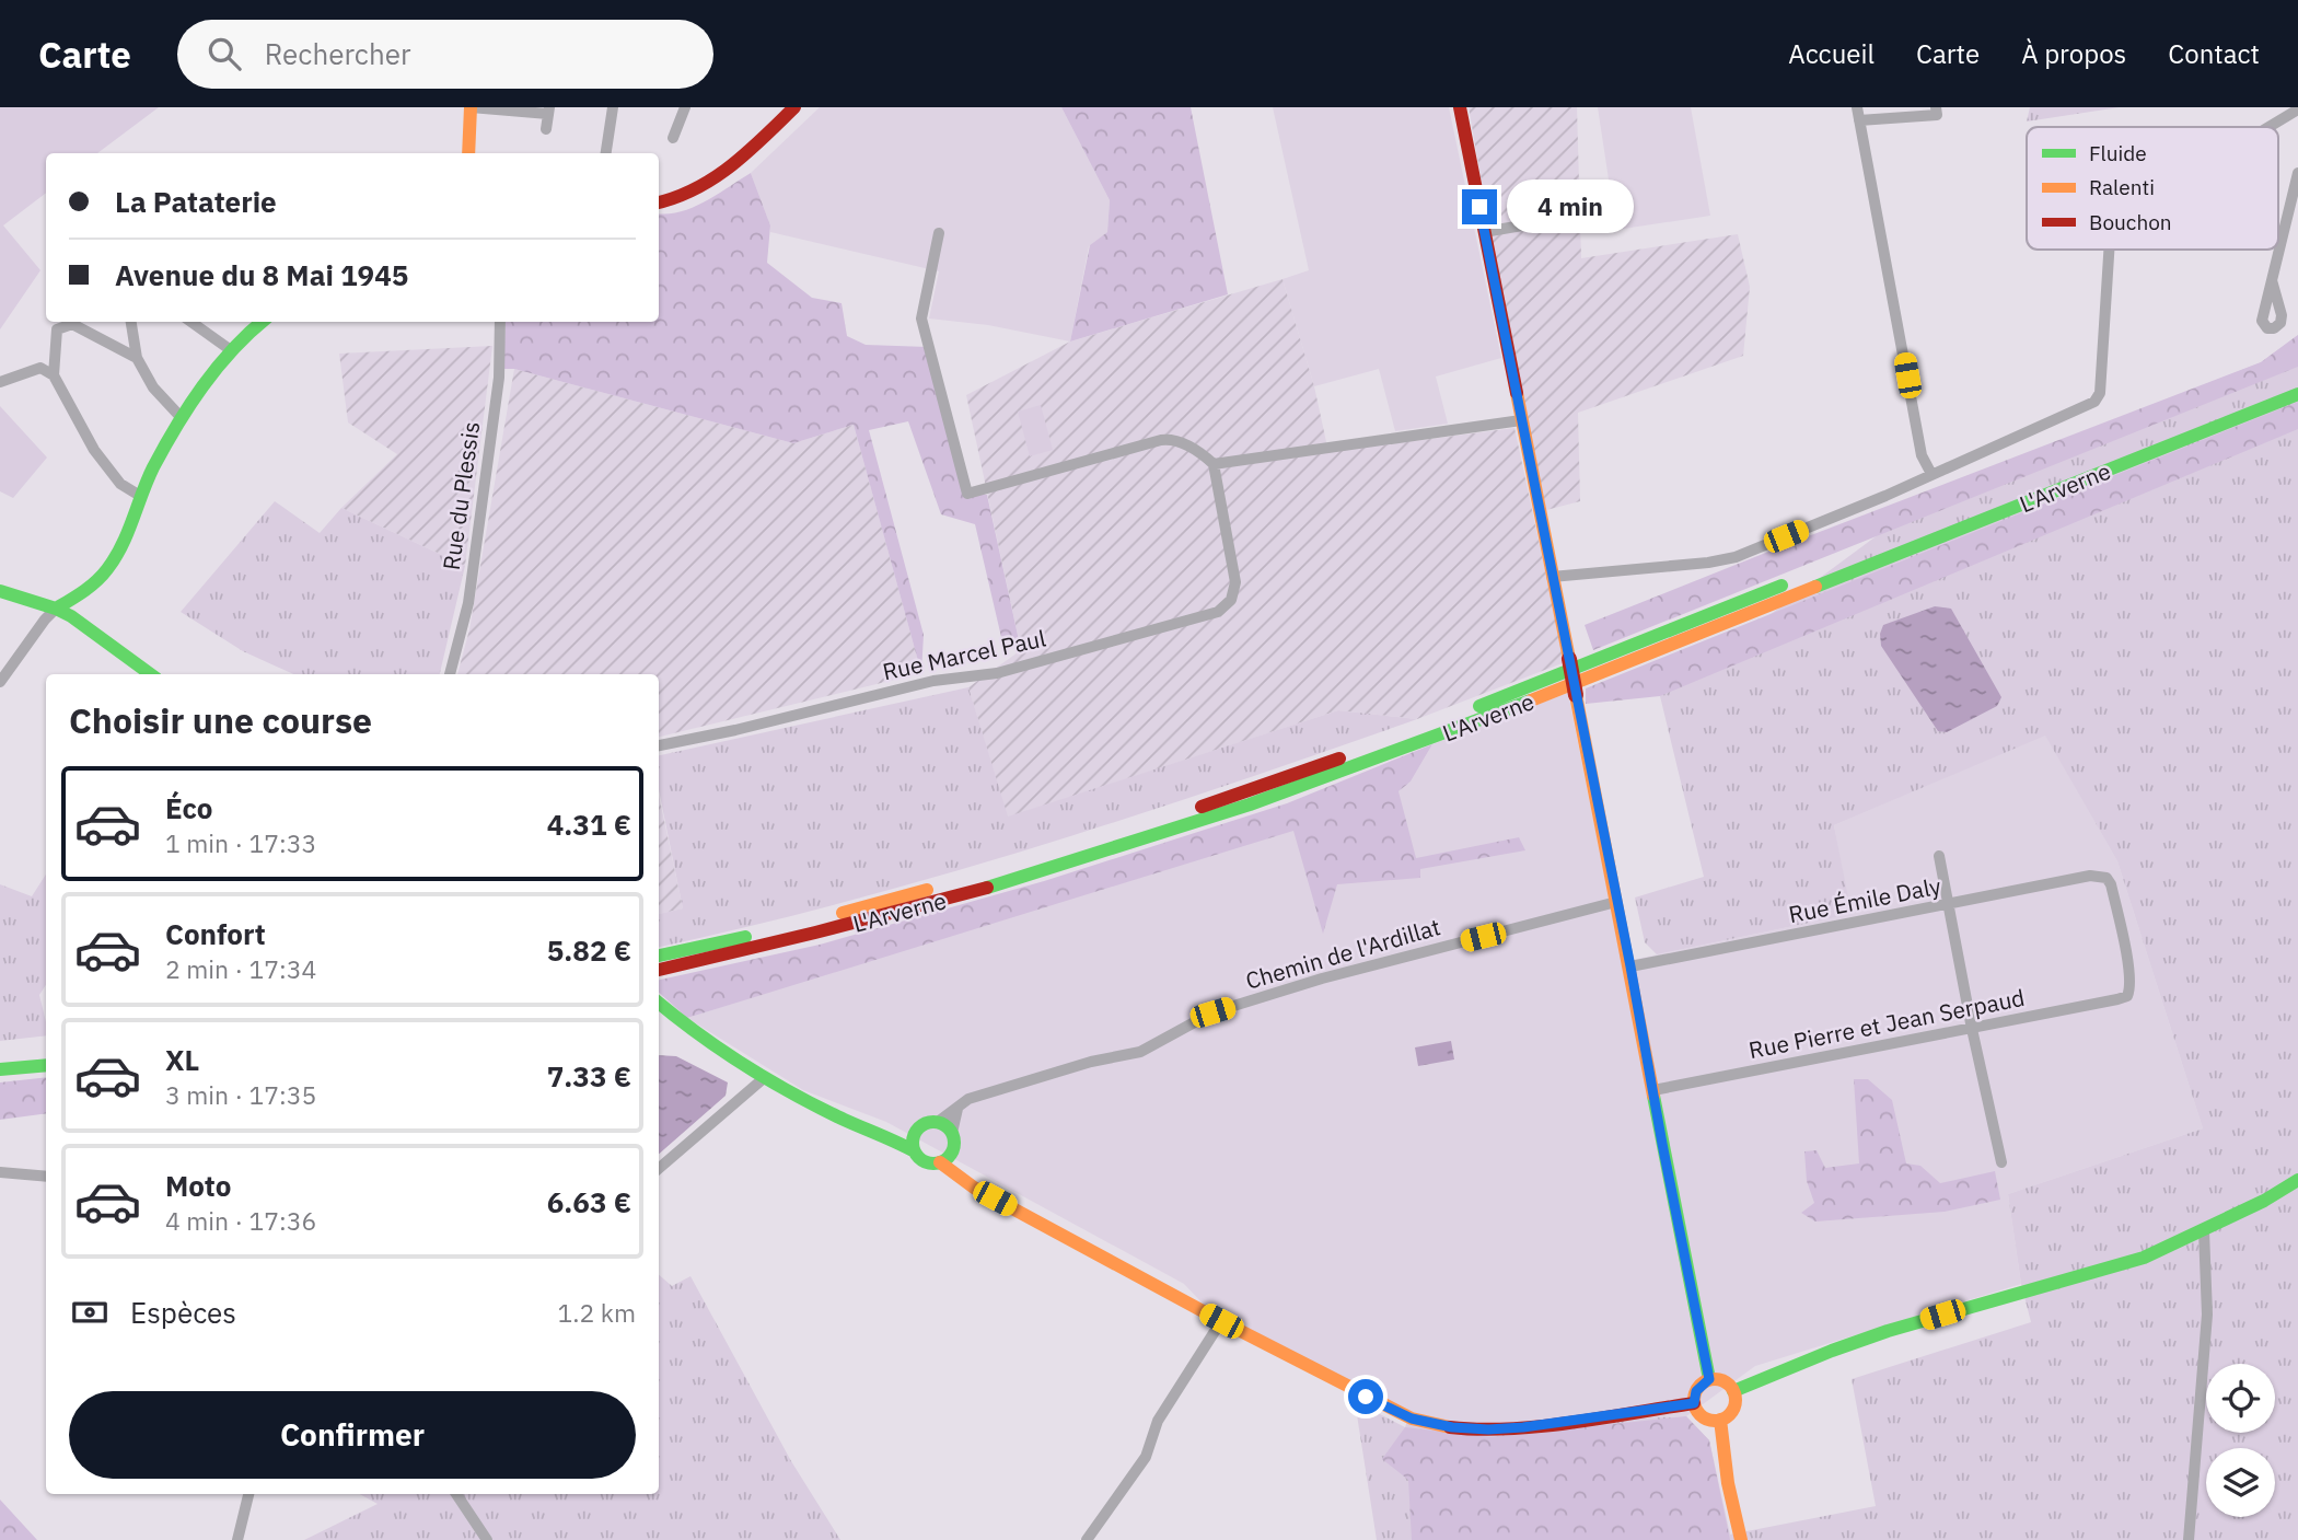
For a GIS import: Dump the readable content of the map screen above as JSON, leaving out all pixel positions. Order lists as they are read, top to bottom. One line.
{"streets":{"main road":["L'Arverne"],"street":["Rue du Plessis","Rue Marcel Paul","Rue Émile Daly","Chemin de l'Ardillat","Rue Pierre et Jean Serpaud"]},"crossings":[["Rue Émile Daly","Rue Pierre et Jean Serpaud"]],"legend":["Fluide","Ralenti","Bouchon"],"page":{"header":"Carte","search":"Rechercher","nav":["Accueil","Carte","À propos","Contact"],"banner":["La Pataterie","Avenue du 8 Mai 1945"],"bubble":"4 min","heading":"Choisir une course","list":[{"name":"Éco","note":"1 min · 17:33","value":"4.31 €"},{"name":"Confort","note":"2 min · 17:34","value":"5.82 €"},{"name":"XL","note":"3 min · 17:35","value":"7.33 €"},{"name":"Moto","note":"4 min · 17:36","value":"6.63 €"}],"pay":["Espèces","1.2 km"],"buttons":"Confirmer"}}
